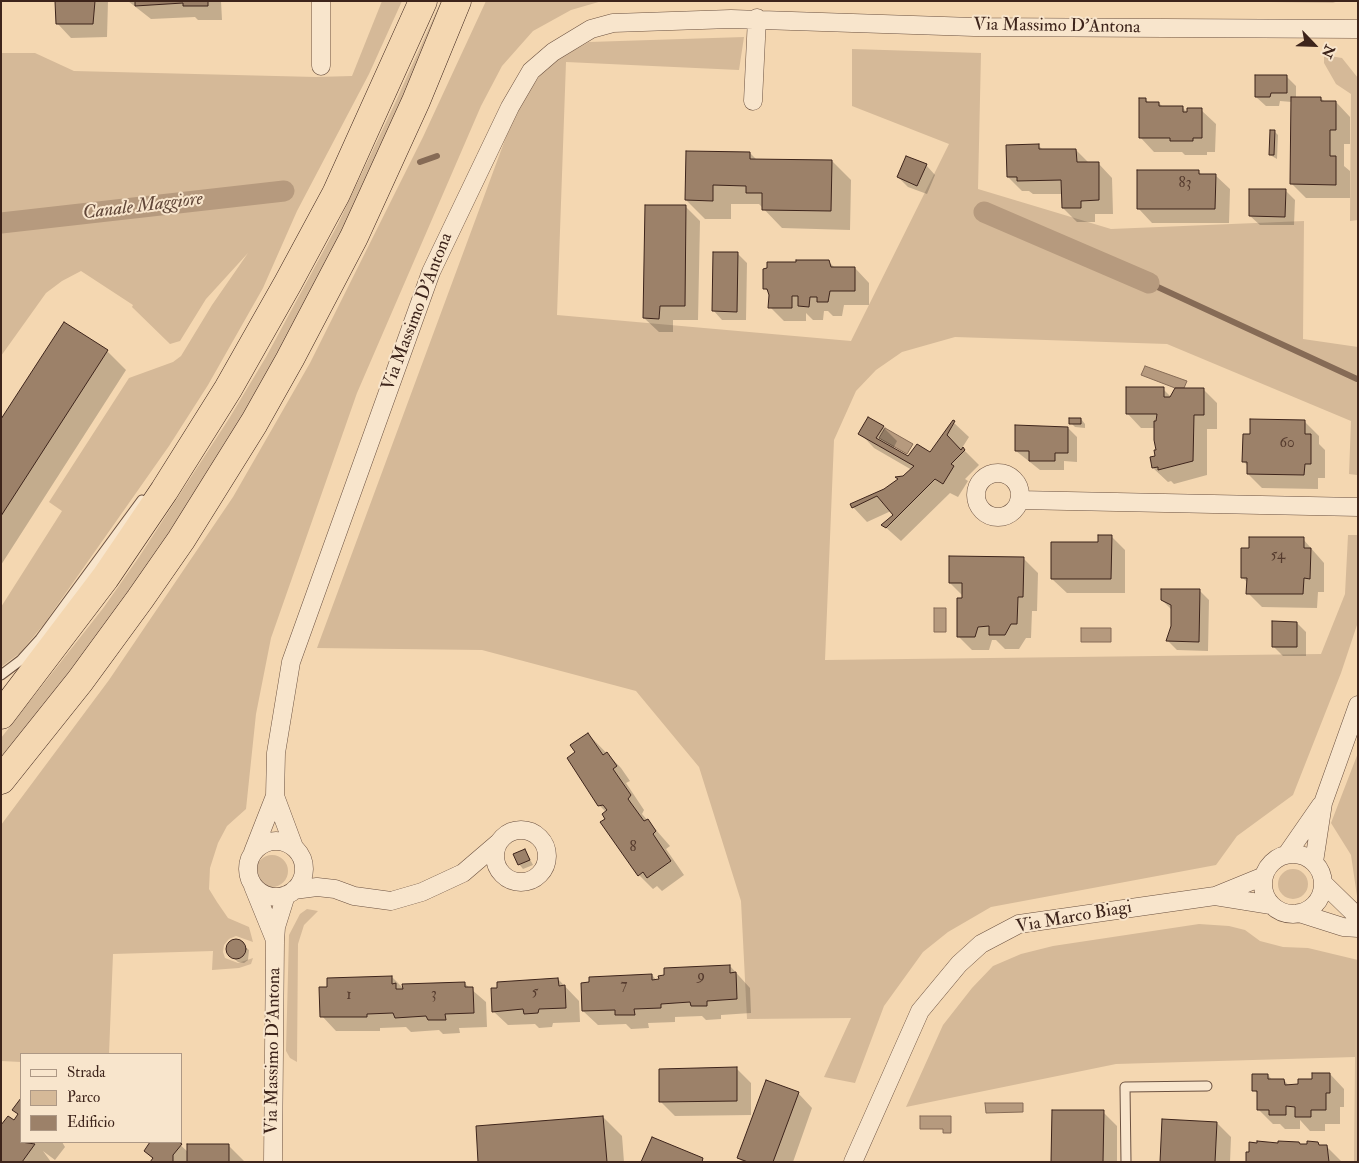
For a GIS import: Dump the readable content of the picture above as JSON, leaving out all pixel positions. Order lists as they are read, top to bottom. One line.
{"streets":{"street":["Via Massimo D'Antona","Via Marco Biagi"]},"water":["Canale Maggiore"],"house_numbers":["83","60","54","8","9","7","5","3","1"],"legend":["Strada","Parco","Edificio"],"north":"bottom right"}
